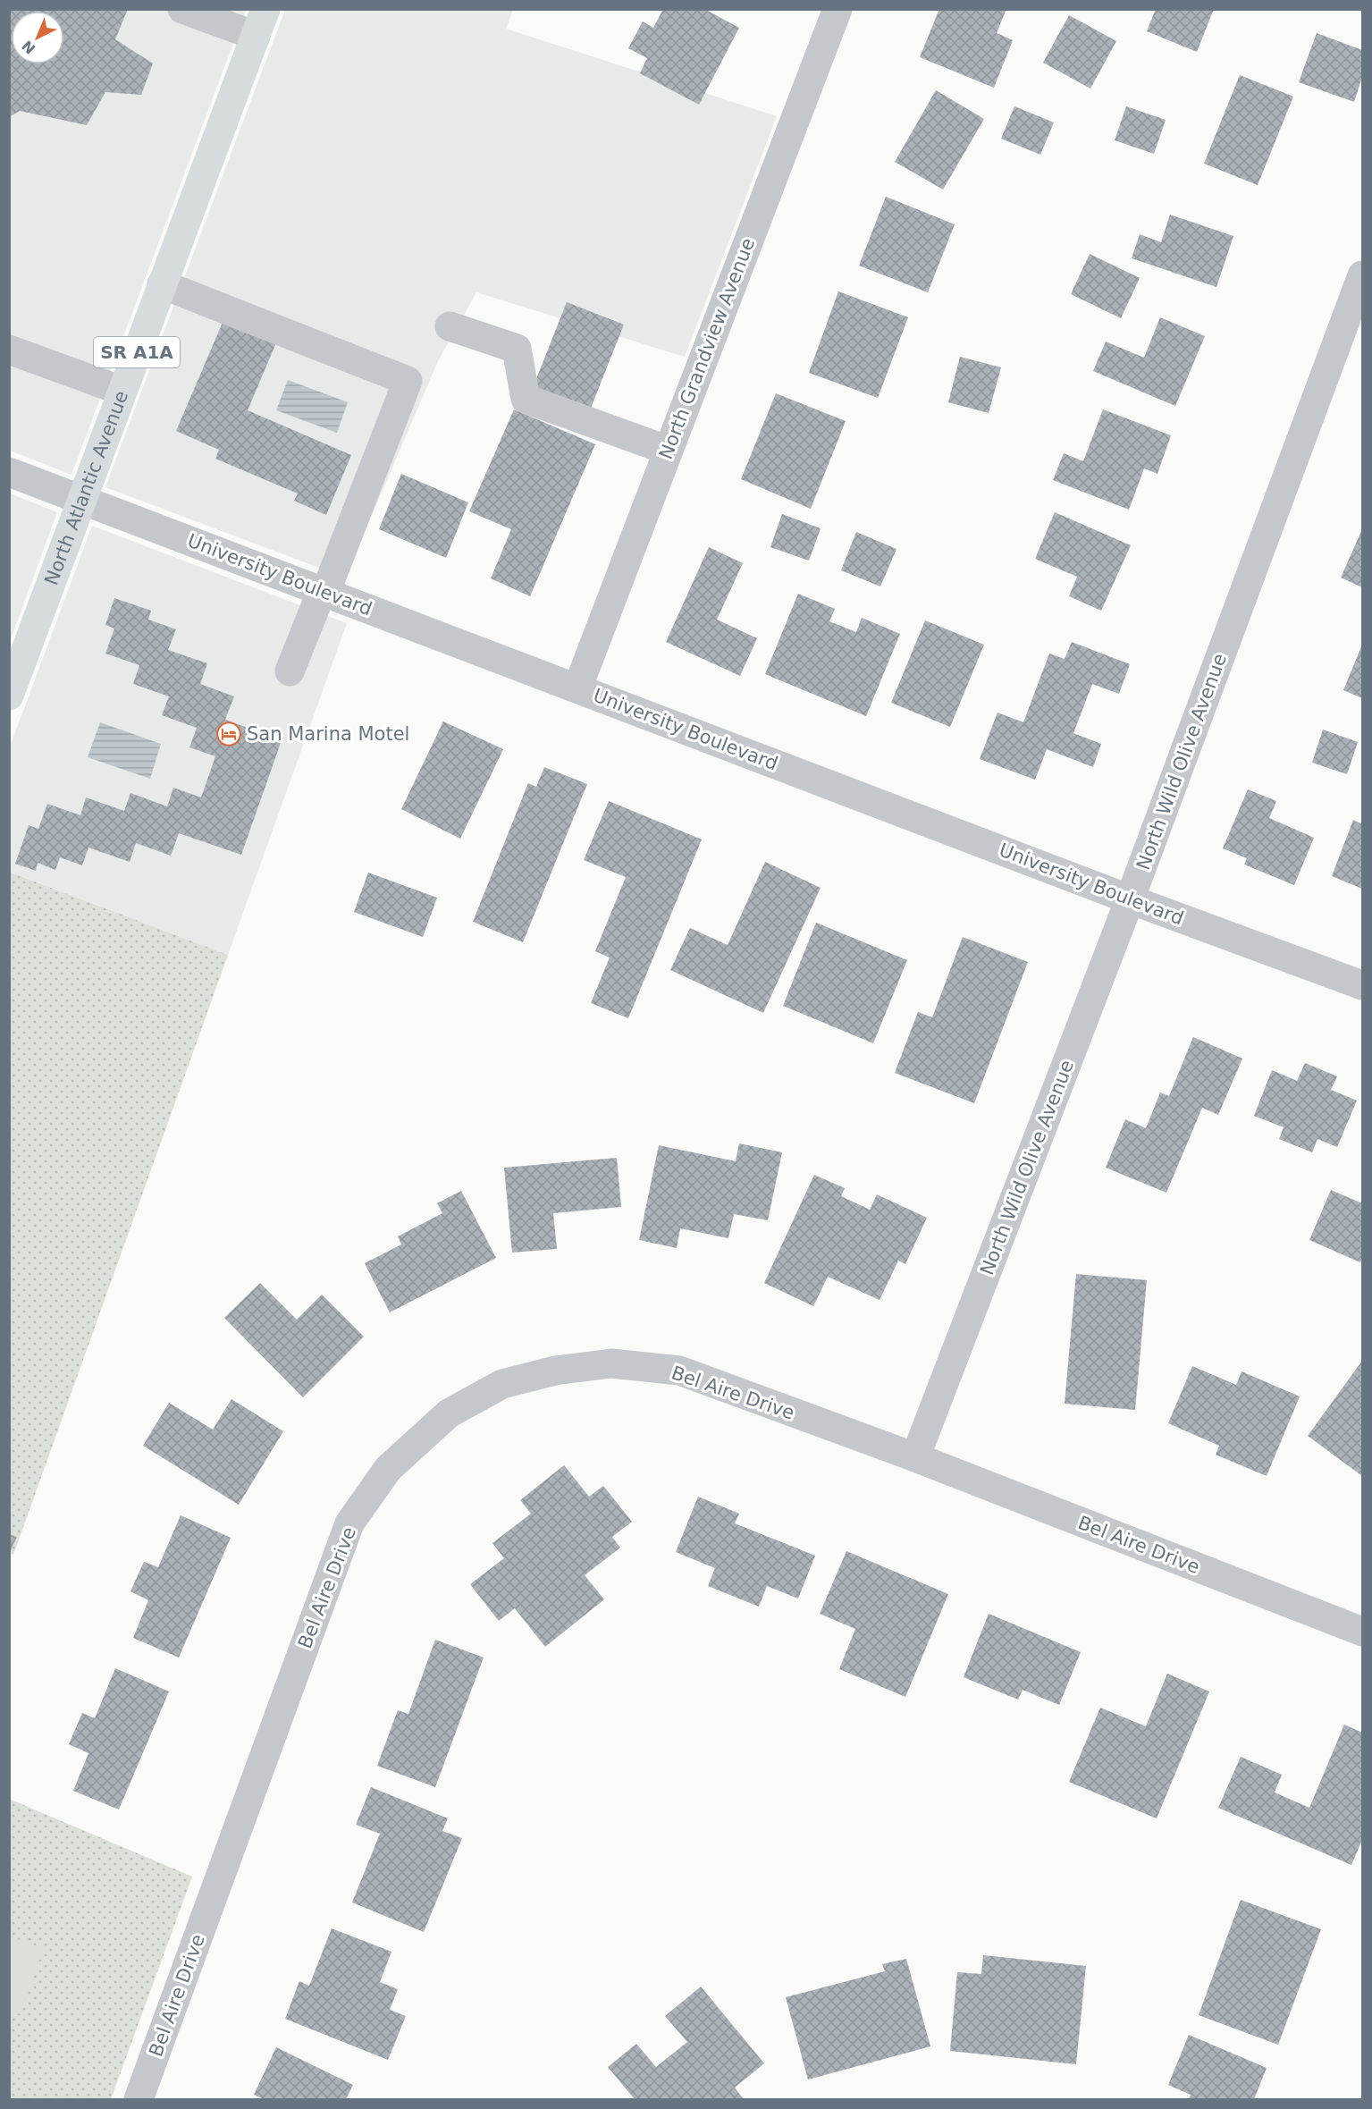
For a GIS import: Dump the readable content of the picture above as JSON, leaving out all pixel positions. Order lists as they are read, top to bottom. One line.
{"streets":{"main road":["SR A1A","North Atlantic Avenue"],"street":["North Grandview Avenue","University Boulevard","North Wild Olive Avenue","Bel Aire Drive"]},"crossings":[["North Grandview Avenue","University Boulevard"],["North Atlantic Avenue","University Boulevard"],["University Boulevard","North Wild Olive Avenue"],["North Wild Olive Avenue","Bel Aire Drive"]],"places":{"hotel":["San Marina Motel"]},"north":"bottom left"}
